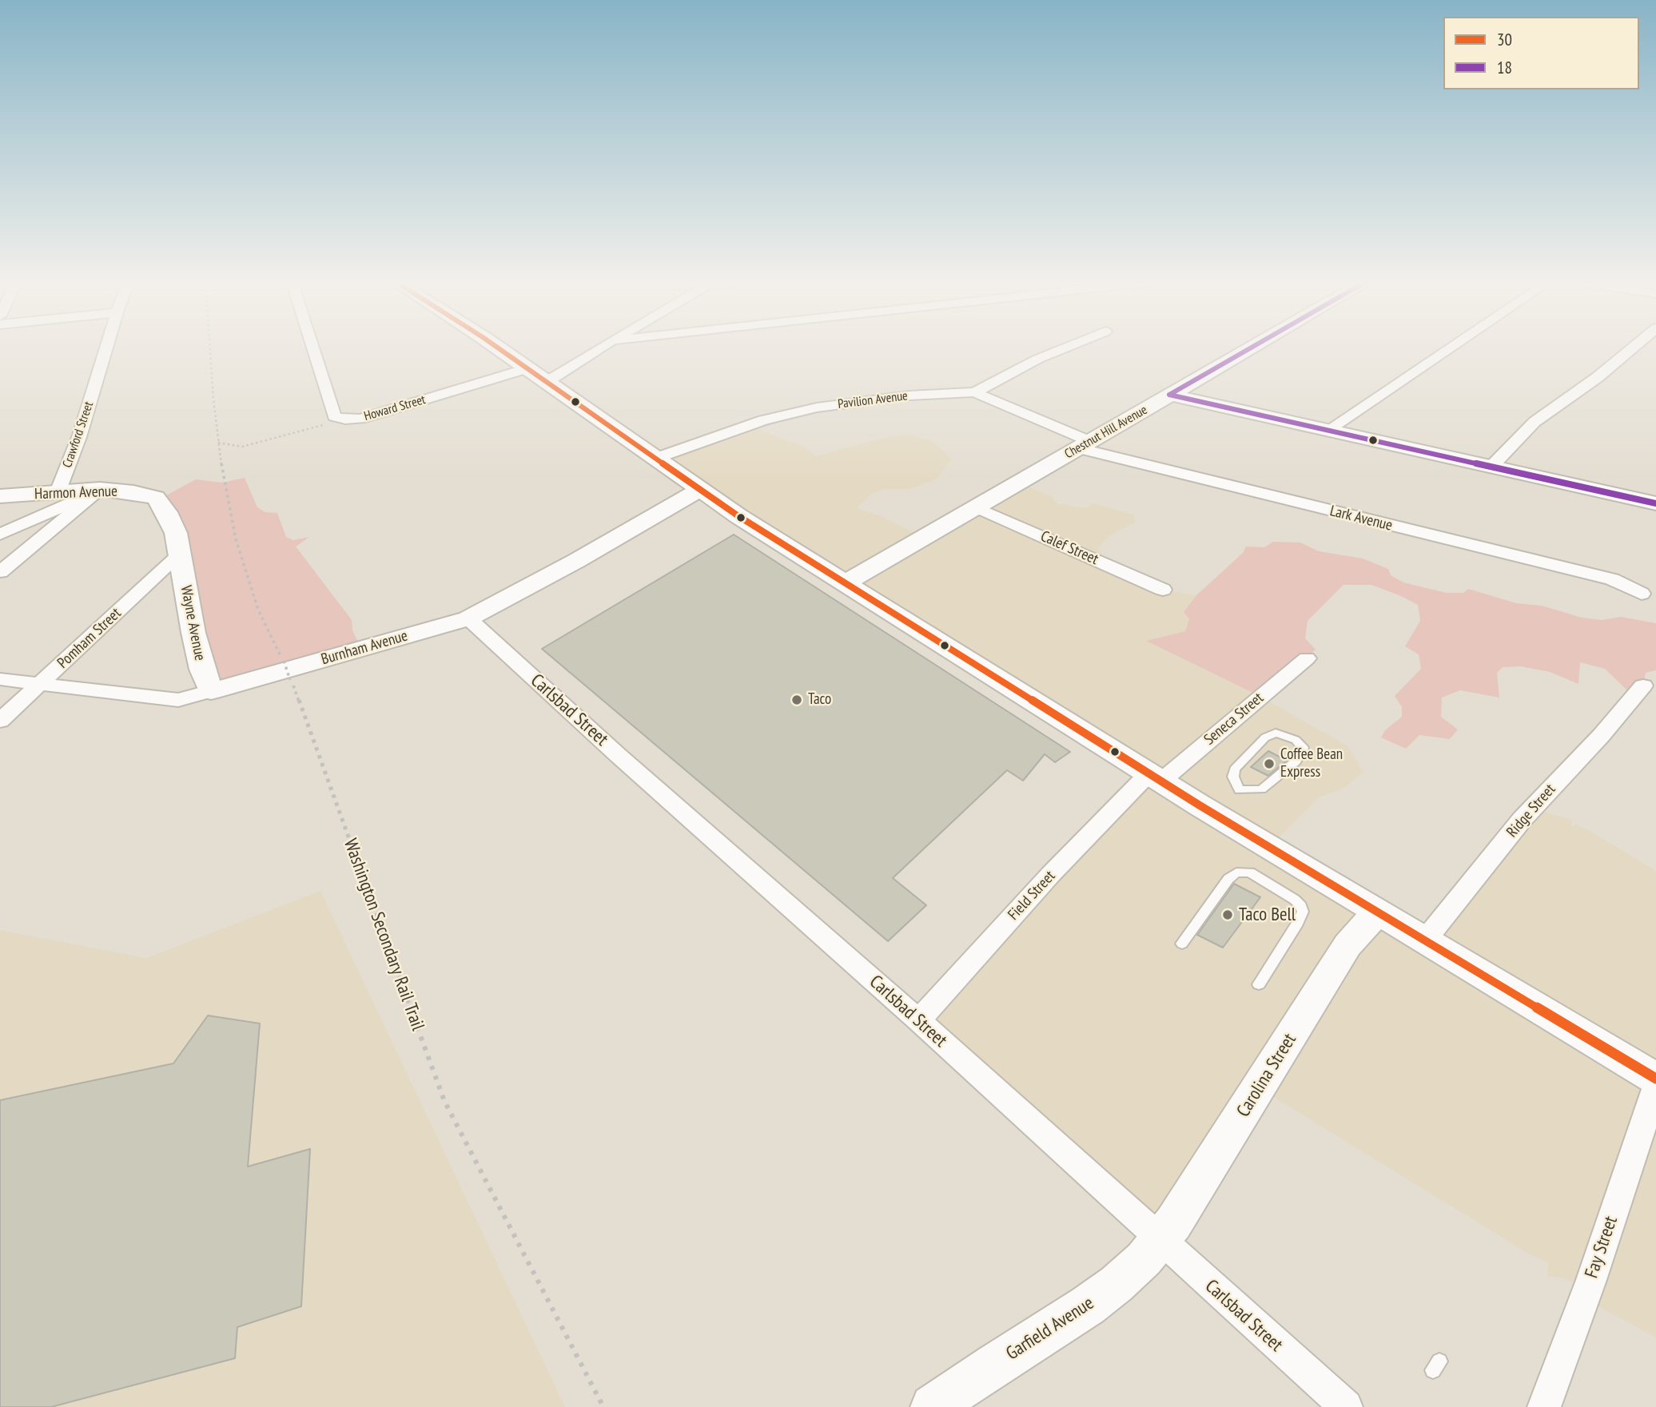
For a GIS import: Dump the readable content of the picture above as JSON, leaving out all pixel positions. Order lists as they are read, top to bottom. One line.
{"streets":{"street":["Pavilion Avenue","Howard Street","Chestnut Hill Avenue","Crawford Street","Harmon Avenue","Lark Avenue","Calef Street","Wayne Avenue","Pomham Street","Burnham Avenue","Carlsbad Street","Seneca Street","Ridge Street","Field Street","Carolina Street","Fay Street","Garfield Avenue"],"path":["Washington Secondary Rail Trail"]},"crossings":[["Pavilion Avenue","Chestnut Hill Avenue"],["Pavilion Avenue","Lark Avenue"],["Chestnut Hill Avenue","Lark Avenue"],["Chestnut Hill Avenue","Calef Street"],["Crawford Street","Harmon Avenue"],["Harmon Avenue","Wayne Avenue"],["Harmon Avenue","Pomham Street"],["Wayne Avenue","Pomham Street"],["Wayne Avenue","Burnham Avenue"],["Pomham Street","Burnham Avenue"],["Burnham Avenue","Carlsbad Street"],["Carlsbad Street","Field Street"],["Carlsbad Street","Carolina Street"],["Carlsbad Street","Garfield Avenue"],["Seneca Street","Field Street"],["Carolina Street","Garfield Avenue"]],"places":["Taco","Coffee Bean Express","Taco Bell"],"lines":["transit line 30","transit line 18"],"legend":["30","18"]}
